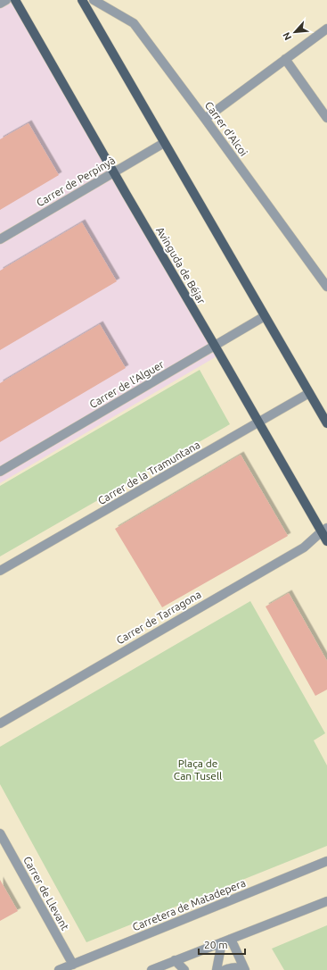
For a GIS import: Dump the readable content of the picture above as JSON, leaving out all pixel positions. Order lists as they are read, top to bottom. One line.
{"streets":{"main road":["Avinguda de Béjar"],"street":["Carrer d'Alcoi","Carrer de Perpinyà","Carrer de l'Alguer","Carrer de la Tramuntana","Carrer de Tarragona","Carrer de Llevant","Carretera de Matadepera"]},"crossings":[["Carrer de Perpinyà","Avinguda de Béjar"],["Avinguda de Béjar","Carrer de l'Alguer"],["Avinguda de Béjar","Carrer de la Tramuntana"],["Avinguda de Béjar","Carrer de Tarragona"],["Carrer de Llevant","Carretera de Matadepera"]],"parks":["Plaça de Can Tusell"],"scale_bar":"20 m","north":"bottom left"}
